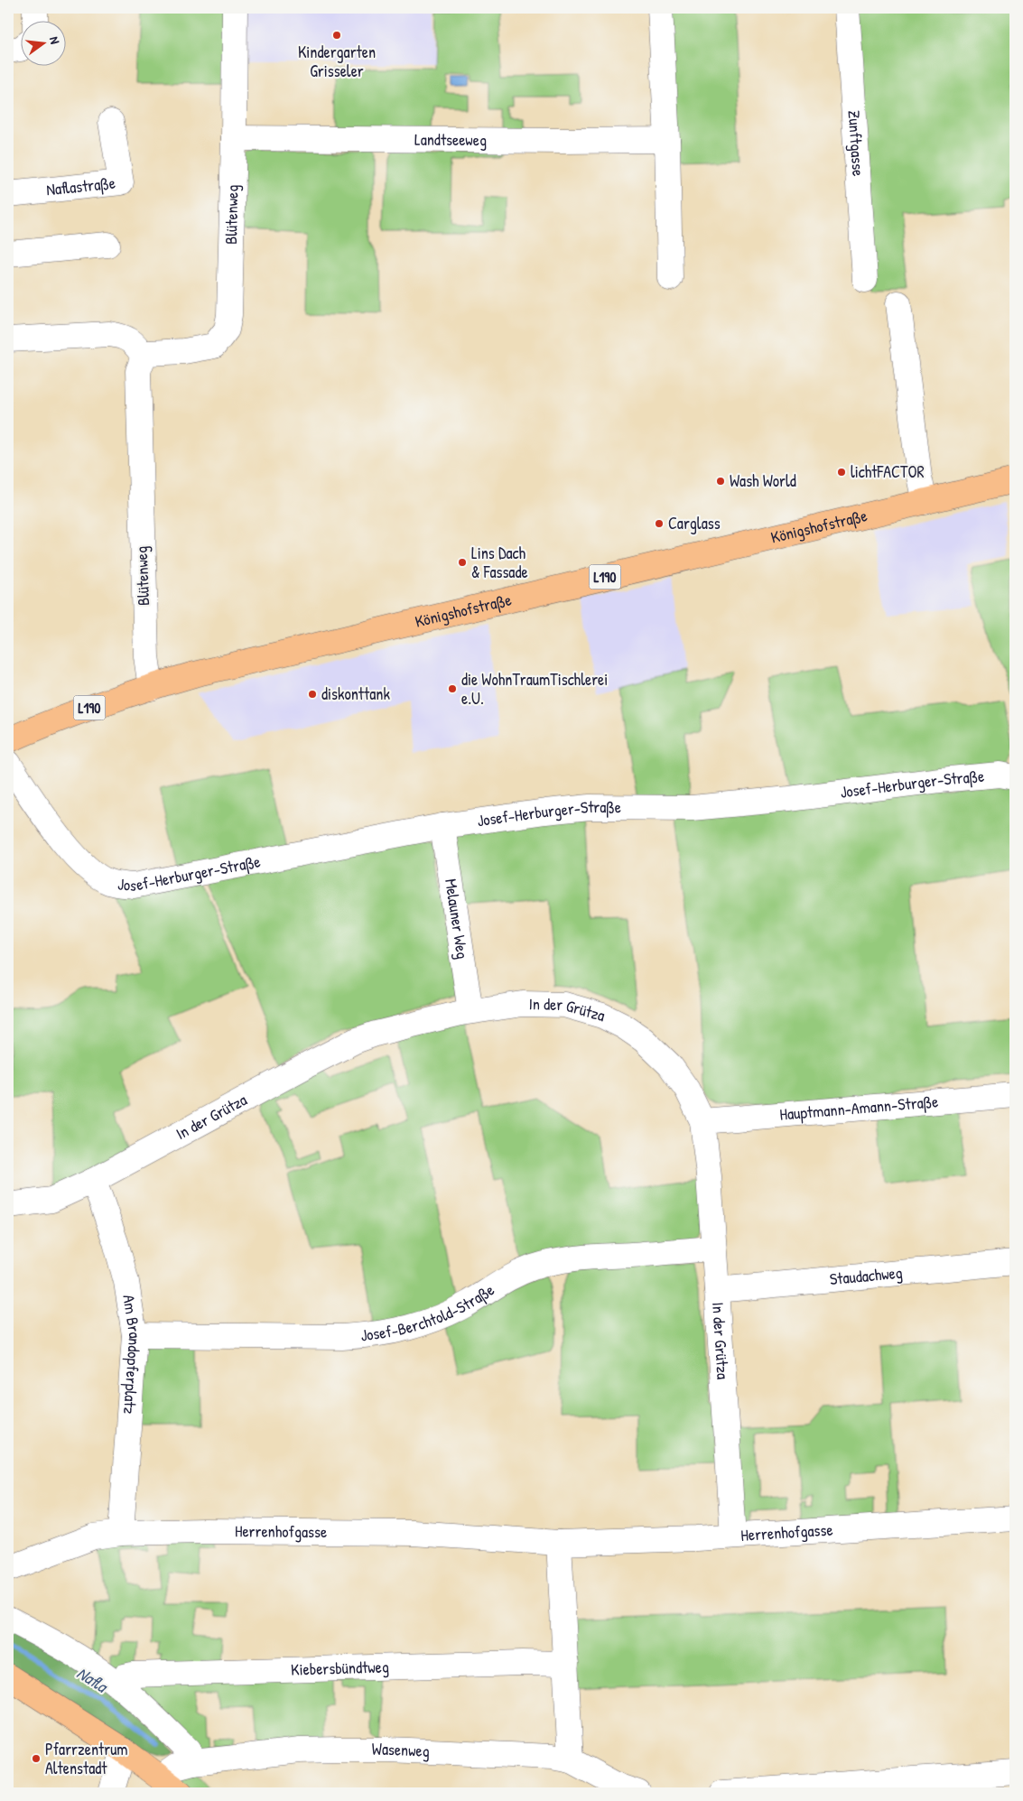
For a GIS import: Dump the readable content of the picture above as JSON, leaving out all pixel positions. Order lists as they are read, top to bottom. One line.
{"streets":{"main road":["Königshofstraße","L190"],"street":["Landtseeweg","Zunftgasse","Naflastraße","Blütenweg","Josef-Herburger-Straße","Melauner Weg","In der Grütza","Hauptmann-Amann-Straße","Staudachweg","Josef-Berchtold-Straße","Am Brandopferplatz","Herrenhofgasse","Kiebersbündtweg","Wasenweg"]},"crossings":[["Landtseeweg","Blütenweg"],["Blütenweg","Königshofstraße"],["Josef-Herburger-Straße","Melauner Weg"],["Melauner Weg","In der Grütza"],["In der Grütza","Hauptmann-Amann-Straße"],["In der Grütza","Staudachweg"],["In der Grütza","Josef-Berchtold-Straße"],["In der Grütza","Am Brandopferplatz"],["In der Grütza","Herrenhofgasse"],["Josef-Berchtold-Straße","Am Brandopferplatz"],["Am Brandopferplatz","Herrenhofgasse"]],"water":["Nafla"],"places":["Kindergarten Grisseler","lichtFACTOR","Wash World","Carglass","Lins Dach & Fassade","die WohnTraumTischlerei e.U.","diskonttank","Pfarrzentrum Altenstadt"],"north":"right"}
